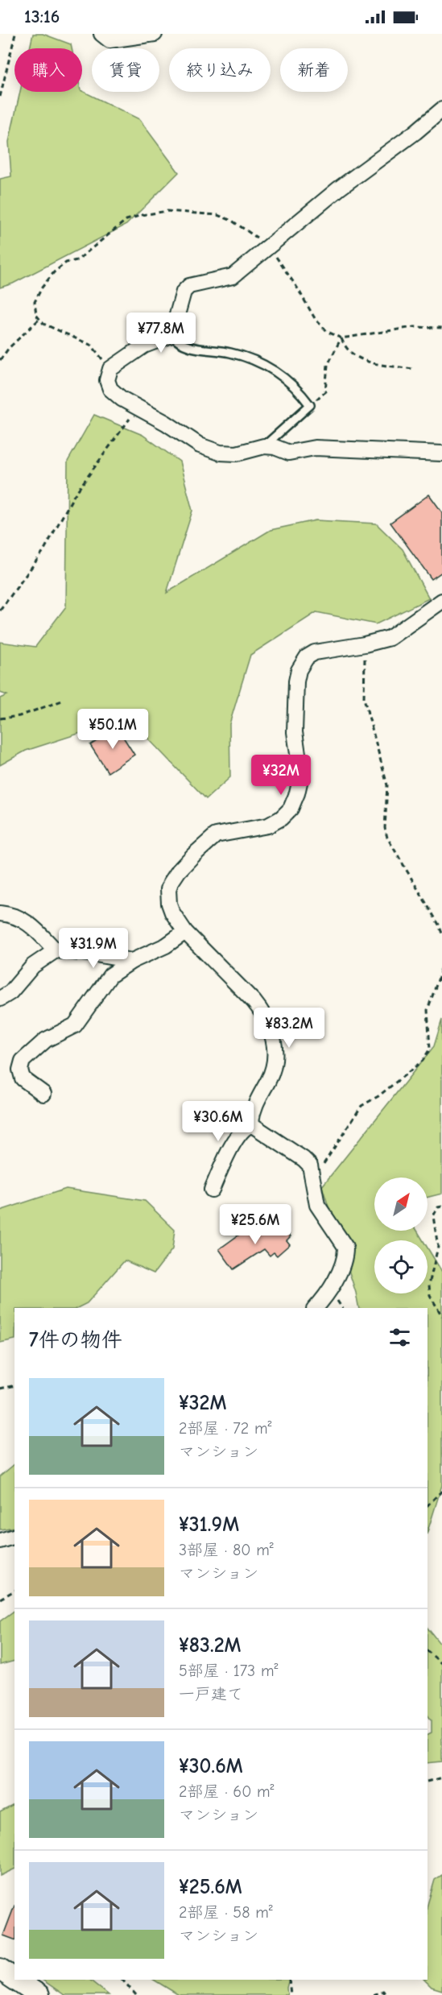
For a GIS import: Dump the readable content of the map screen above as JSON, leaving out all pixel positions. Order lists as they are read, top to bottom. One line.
{"north":"top right","page":{"status":"13:16","chip":["購入","賃貸","絞り込み","新着"],"price":["¥77.8M","¥50.1M","¥32M","¥31.9M","¥83.2M","¥30.6M","¥25.6M"],"heading":"7件の物件","list":[{"name":"¥32M","note":"2部屋 · 72 m² · マンション"},{"name":"¥31.9M","note":"3部屋 · 80 m² · マンション"},{"name":"¥83.2M","note":"5部屋 · 173 m² · 一戸建て"},{"name":"¥30.6M","note":"2部屋 · 60 m² · マンション"},{"name":"¥25.6M","note":"2部屋 · 58 m² · マンション"}]}}
